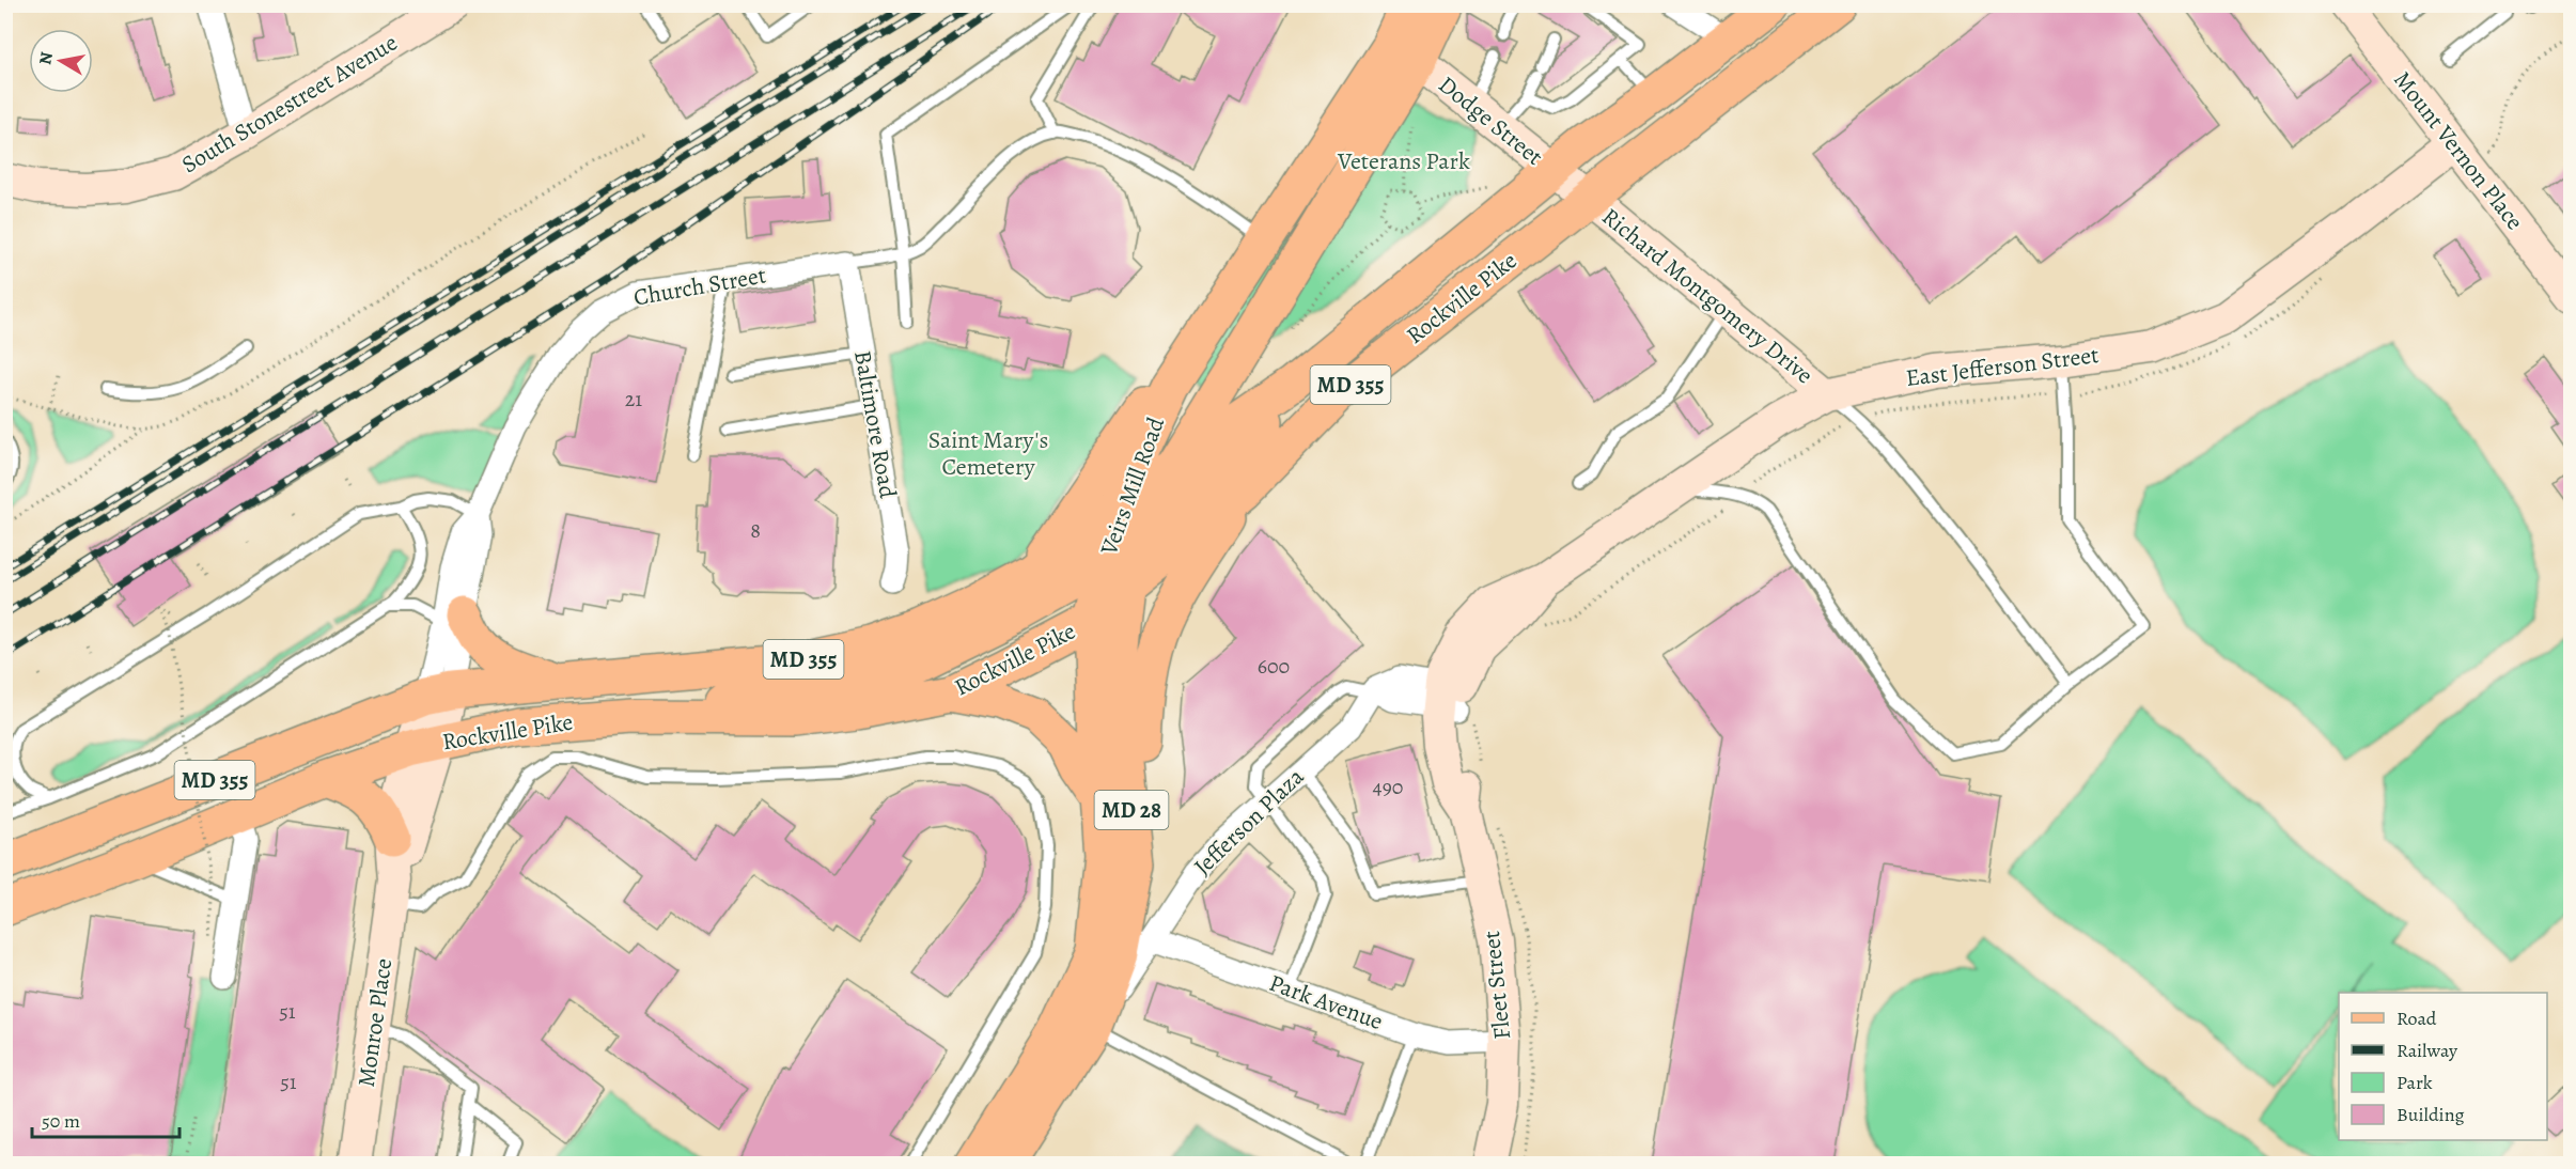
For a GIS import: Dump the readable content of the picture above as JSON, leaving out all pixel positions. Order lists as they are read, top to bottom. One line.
{"streets":{"main road":["Rockville Pike","MD 355","Veirs Mill Road","MD 28"],"street":["South Stonestreet Avenue","Dodge Street","Mount Vernon Place","Church Street","Richard Montgomery Drive","East Jefferson Street","Baltimore Road","Jefferson Plaza","Fleet Street","Park Avenue","Monroe Place"]},"crossings":[["Dodge Street","Richard Montgomery Drive"],["Dodge Street","Rockville Pike"],["Dodge Street","Veirs Mill Road"],["Mount Vernon Place","East Jefferson Street"],["Church Street","Rockville Pike"],["Church Street","Baltimore Road"],["Church Street","Monroe Place"],["Richard Montgomery Drive","Rockville Pike"],["Richard Montgomery Drive","East Jefferson Street"],["Rockville Pike","Veirs Mill Road"],["Rockville Pike","Monroe Place"],["East Jefferson Street","Fleet Street"],["Veirs Mill Road","MD 28"],["Veirs Mill Road","Jefferson Plaza"],["MD 28","Jefferson Plaza"],["Jefferson Plaza","Park Avenue"],["Fleet Street","Park Avenue"]],"parks":["Veterans Park","Saint Mary's Cemetery"],"house_numbers":["21","8","600","490","51","51"],"legend":["Road","Railway","Park","Building"],"scale_bar":"50 m","north":"left"}
